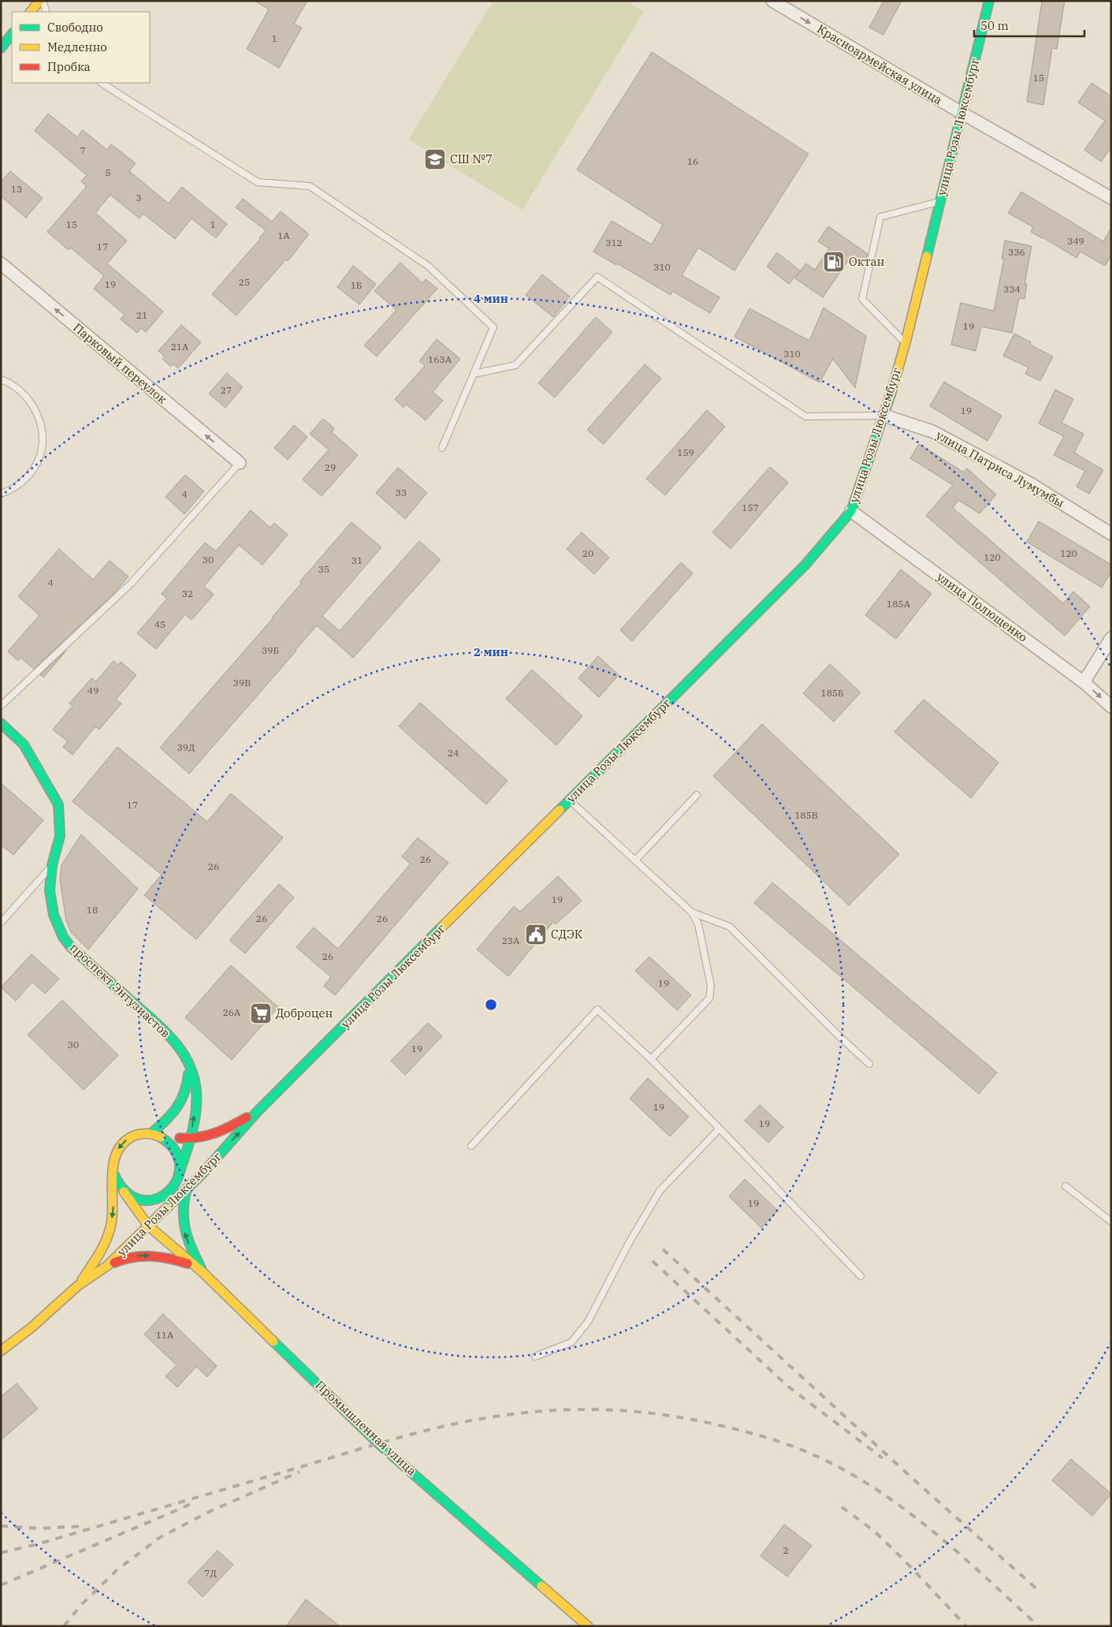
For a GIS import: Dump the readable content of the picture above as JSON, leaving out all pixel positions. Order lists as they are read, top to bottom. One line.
{"streets":{"main road":["улица Розы Люксембург","проспект Энтузиастов","Промышленная улица"],"street":["Красноармейская улица","Парковый переулок","улица Патриса Лумумбы","улица Полющенко"]},"crossings":[["Красноармейская улица","улица Розы Люксембург"],["улица Розы Люксембург","улица Патриса Лумумбы"],["улица Розы Люксембург","улица Полющенко"],["улица Розы Люксембург","Промышленная улица"],["проспект Энтузиастов","Промышленная улица"]],"one_way":["Красноармейская улица","Парковый переулок"],"places":{"school or university":["СШ №7"],"fuel station":["Октан"],"public building":["СДЭК"],"supermarket":["Доброцен"]},"house_numbers":["1","15","7","16","5","13","3","15","1","1А","349","312","17","336","310","25","19","1Б","334","21","19","21А","310","163А","27","19","159","29","33","4","157","20","120","120","30","31","35","4","32","185А","45","39Б","39В","49","185Б","39Д","24","17","185В","26","26","19","18","26","26","23А","26","19","26А","30","19","19","19","19","11А","2","7Д"],"legend":["Свободно","Медленно","Пробка"],"scale_bar":"50 m","rings":["4 мин","2 мин"]}
